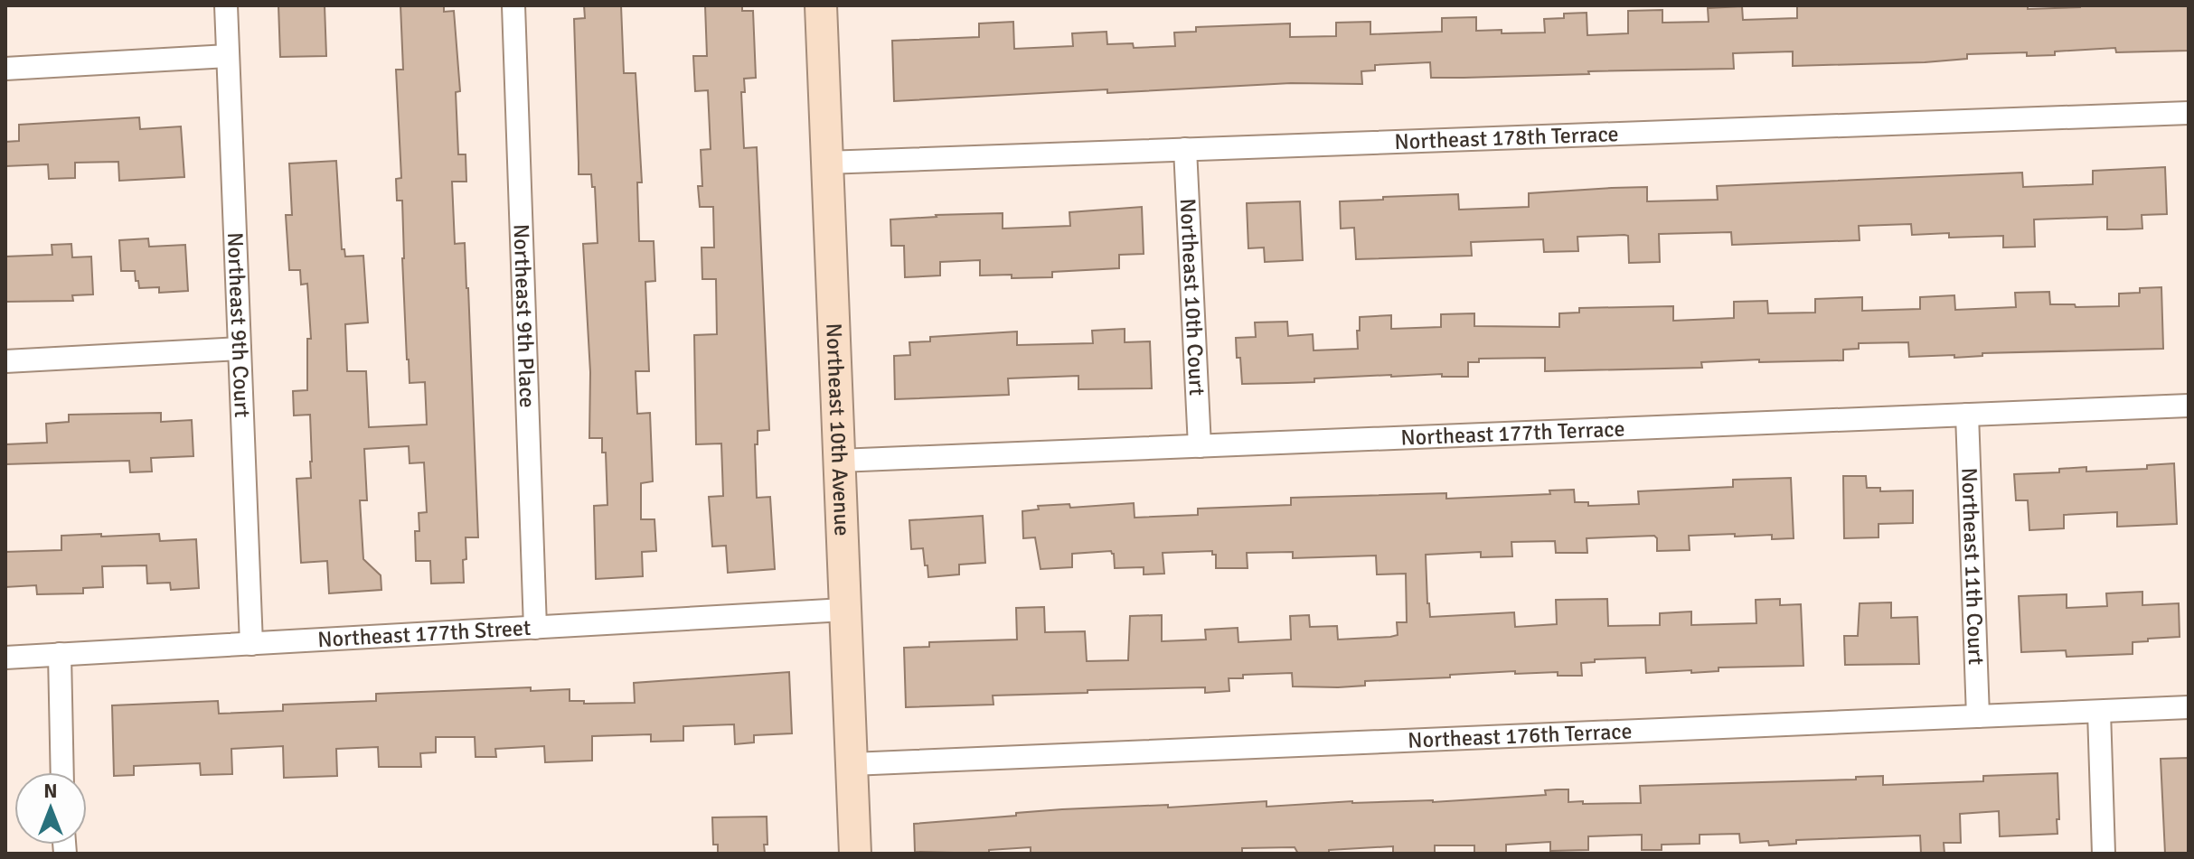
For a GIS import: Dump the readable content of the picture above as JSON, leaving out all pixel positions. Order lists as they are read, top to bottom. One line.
{"streets":{"street":["Northeast 178th Terrace","Northeast 10th Court","Northeast 9th Place","Northeast 9th Court","Northeast 10th Avenue","Northeast 177th Terrace","Northeast 11th Court","Northeast 177th Street","Northeast 176th Terrace"]},"crossings":[["Northeast 178th Terrace","Northeast 10th Court"],["Northeast 178th Terrace","Northeast 10th Avenue"],["Northeast 10th Court","Northeast 177th Terrace"],["Northeast 9th Place","Northeast 177th Street"],["Northeast 9th Court","Northeast 177th Street"],["Northeast 10th Avenue","Northeast 177th Terrace"],["Northeast 10th Avenue","Northeast 177th Street"],["Northeast 10th Avenue","Northeast 176th Terrace"],["Northeast 177th Terrace","Northeast 11th Court"],["Northeast 11th Court","Northeast 176th Terrace"]],"north":"top"}
